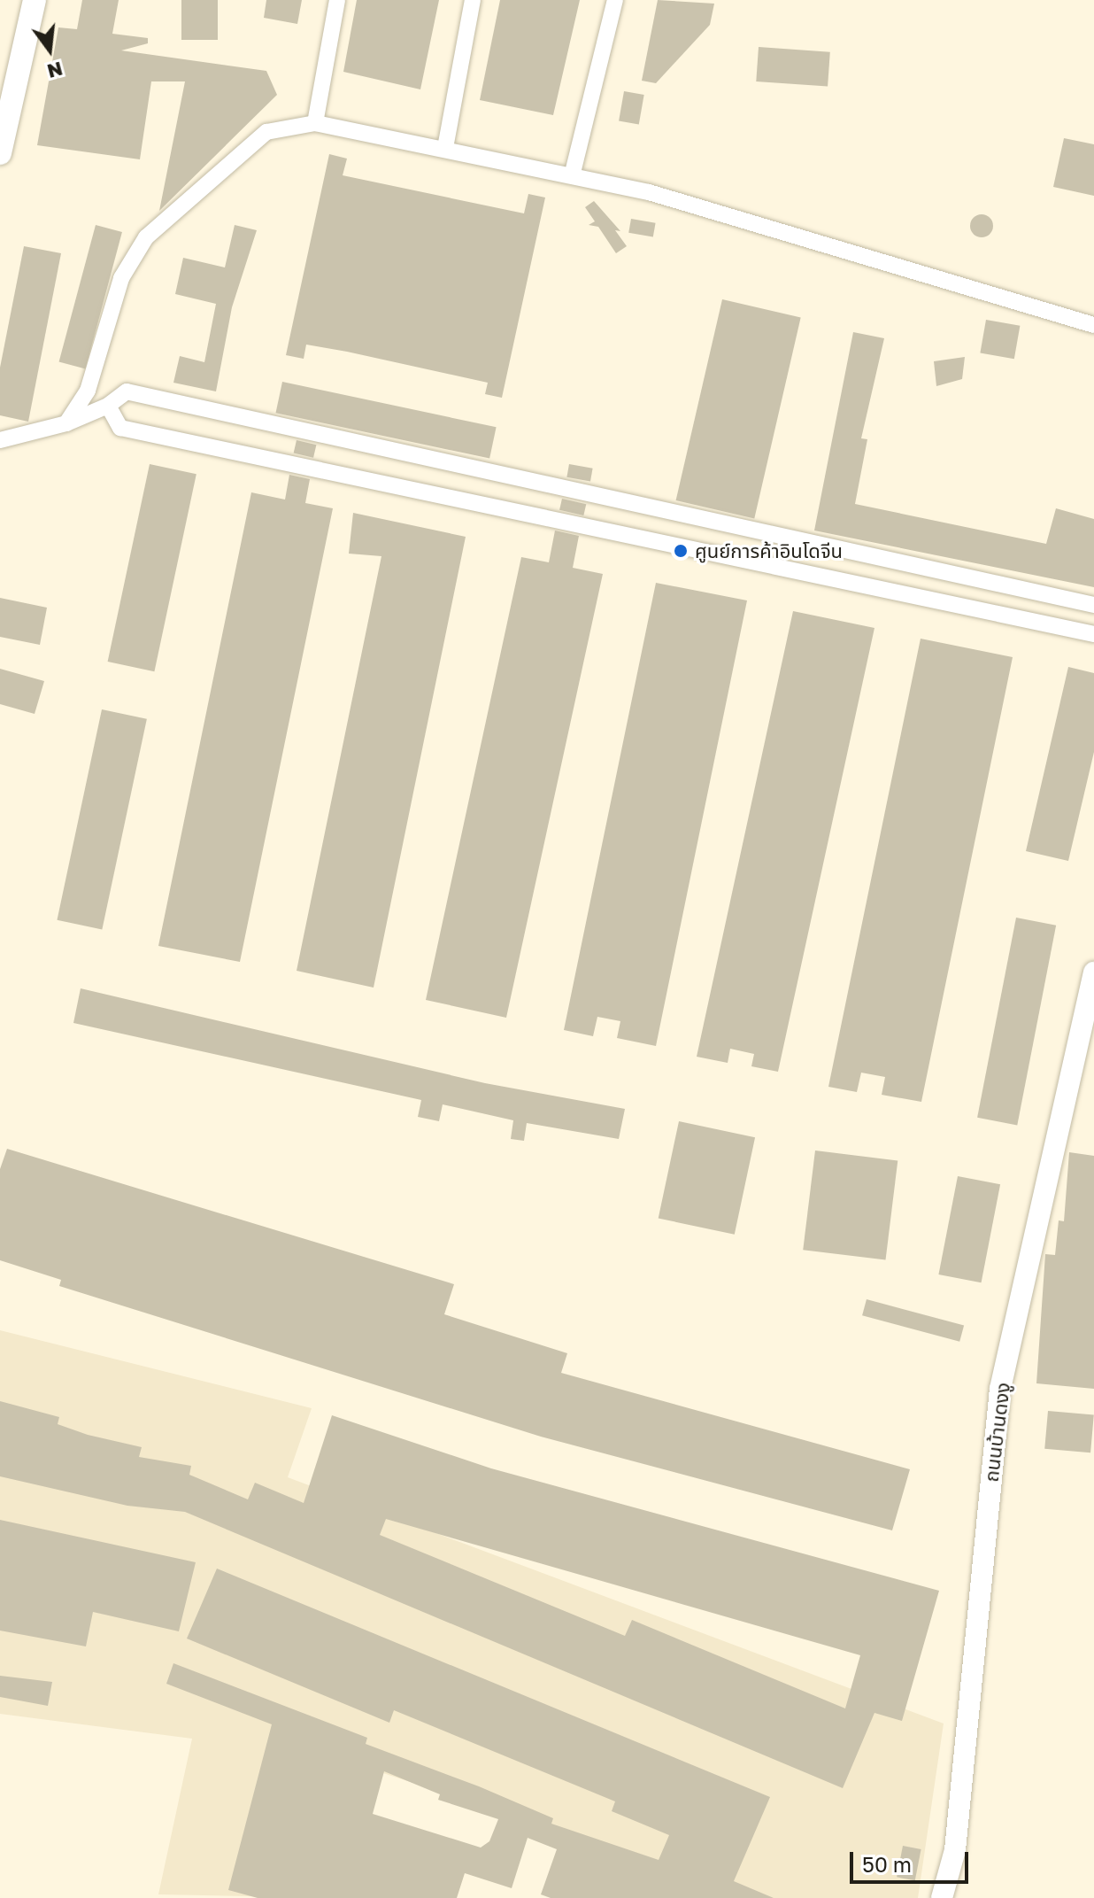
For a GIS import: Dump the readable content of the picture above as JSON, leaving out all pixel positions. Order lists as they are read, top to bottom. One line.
{"streets":{"street":["ถนนบ้านดงงู"]},"places":["ศูนย์การค้าอินโดจีน"],"scale_bar":"50 m","north":"bottom"}
